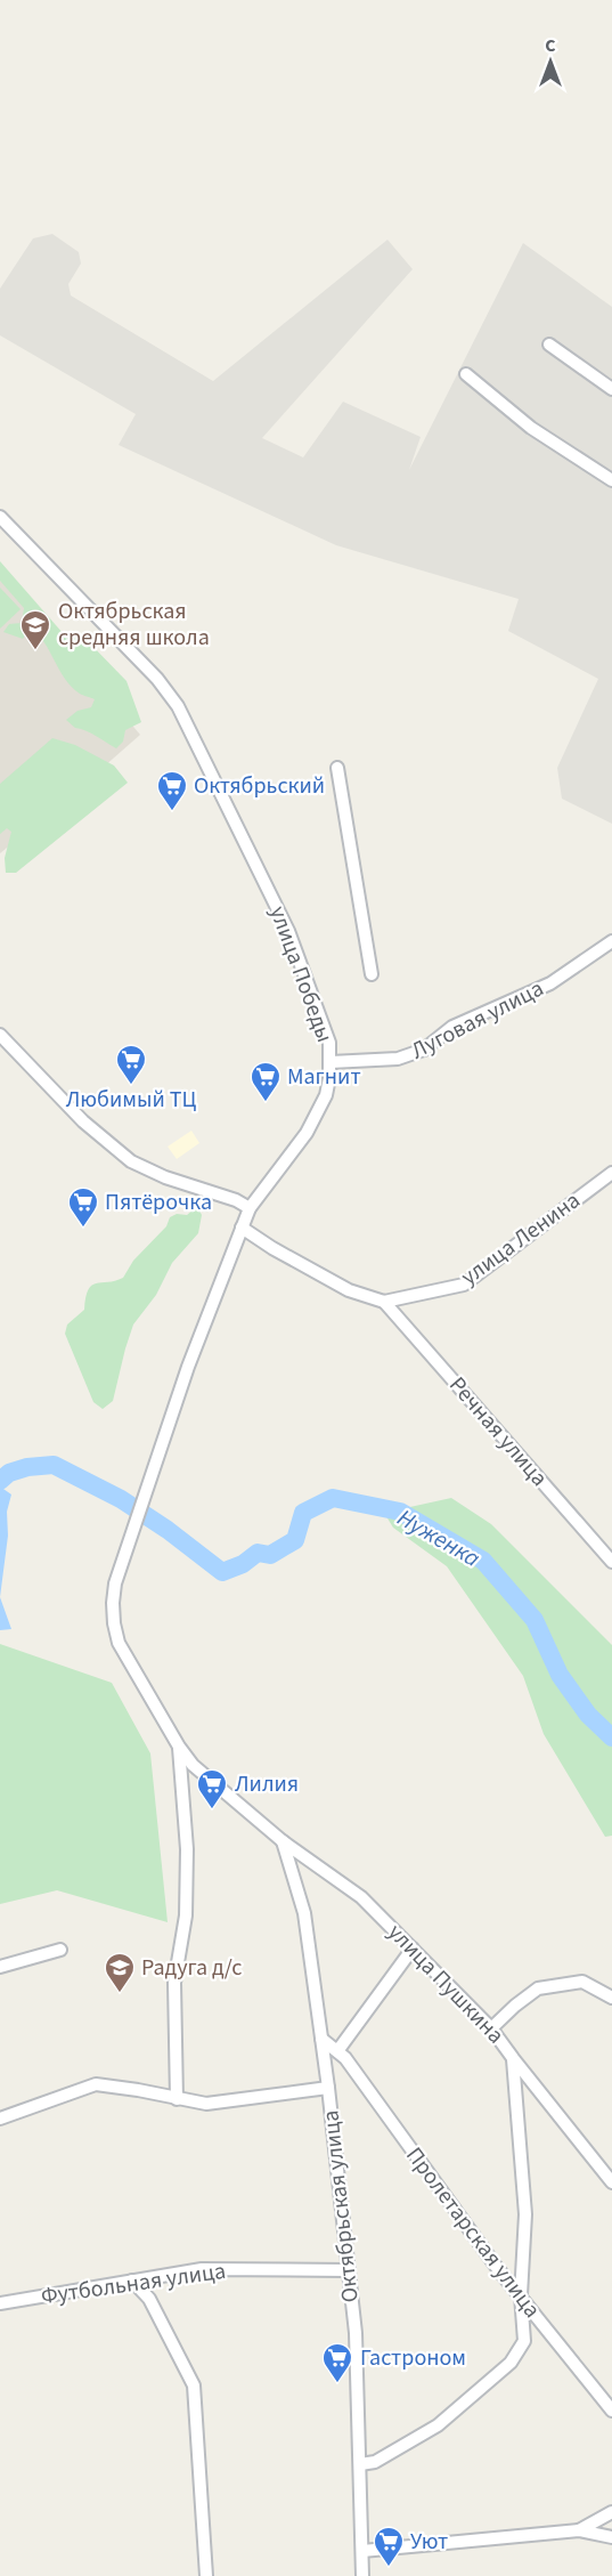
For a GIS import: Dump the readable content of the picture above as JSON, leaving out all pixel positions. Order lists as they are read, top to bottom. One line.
{"streets":{"street":["улица Победы","Луговая улица","улица Ленина","Речная улица","улица Пушкина","Октябрьская улица","Пролетарская улица","Футбольная улица"]},"crossings":[["улица Победы","Луговая улица"],["улица Победы","улица Пушкина"],["улица Ленина","Речная улица"],["улица Пушкина","Октябрьская улица"],["Октябрьская улица","Пролетарская улица"],["Октябрьская улица","Футбольная улица"]],"water":["Нуженка"],"places":{"school or university":["Октябрьская средняя школа","Радуга д/с"],"supermarket":["Октябрьский","Любимый ТЦ","Магнит","Пятёрочка","Лилия","Гастроном","Уют"]},"north":"top"}
